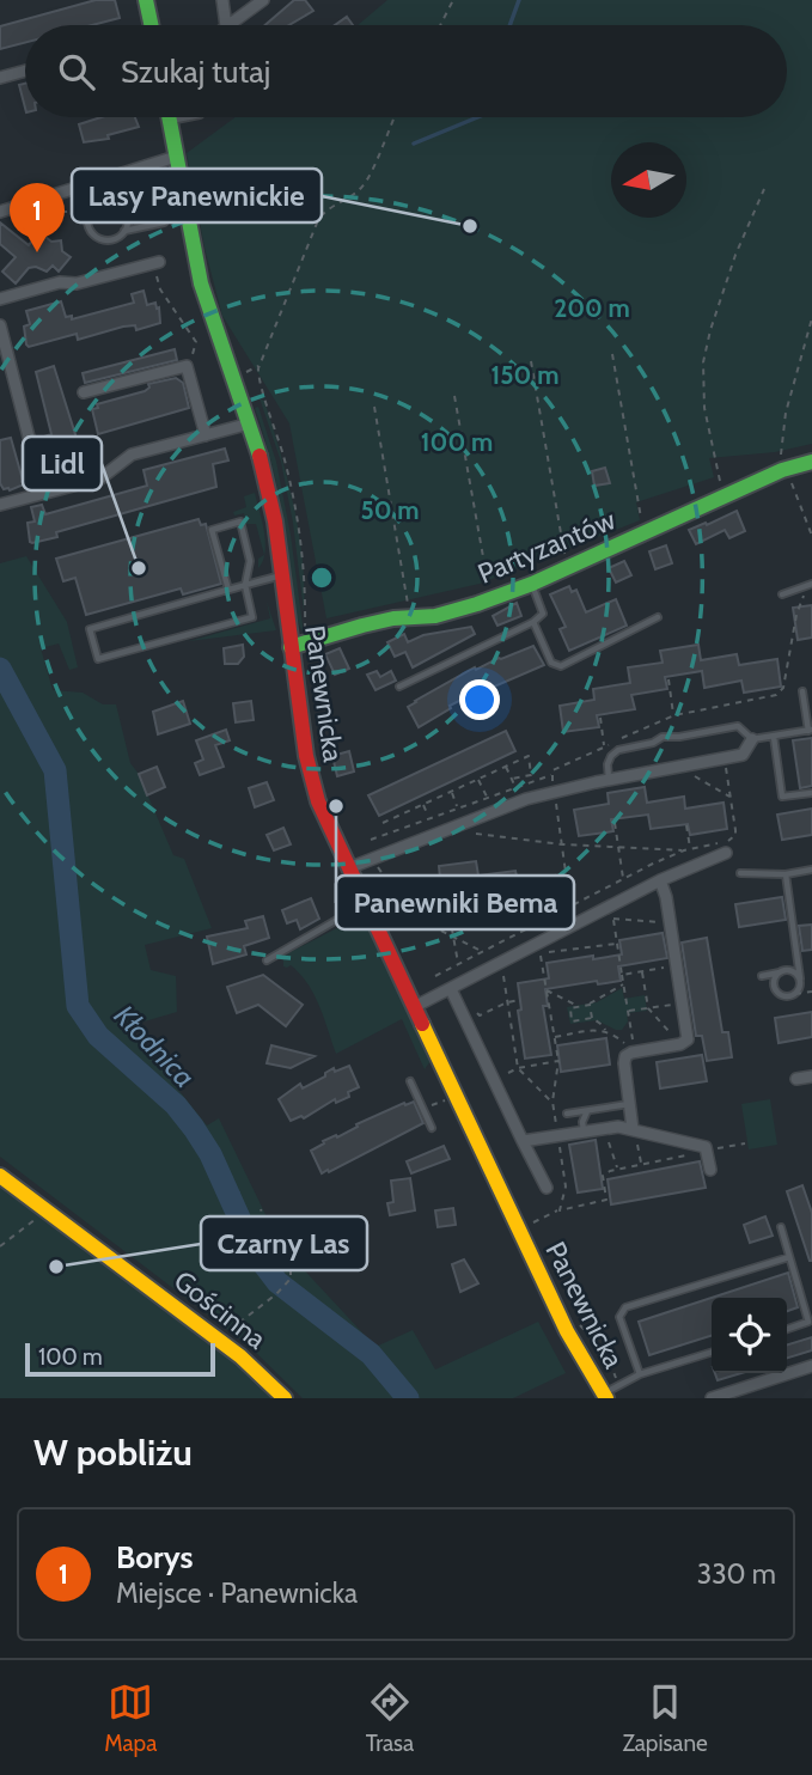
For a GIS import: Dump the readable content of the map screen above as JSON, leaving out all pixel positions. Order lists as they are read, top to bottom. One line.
{"streets":{"street":["Partyzantów","Panewnicka","Gościnna"]},"crossings":[["Partyzantów","Panewnicka"]],"water":["Kłodnica"],"places":["Lasy Panewnickie","Lidl","Panewniki Bema","Czarny Las"],"scale_bar":"100 m","north":"left","page":{"search":"Szukaj tutaj","pins":"1","scale":"100 m","heading":"W pobliżu","list":[{"mark":"1","name":"Borys","note":"Miejsce · Panewnicka","value":"330 m"}],"nav":["Mapa","Trasa","Zapisane"]},"rings":["200 m","150 m","100 m","50 m"]}
